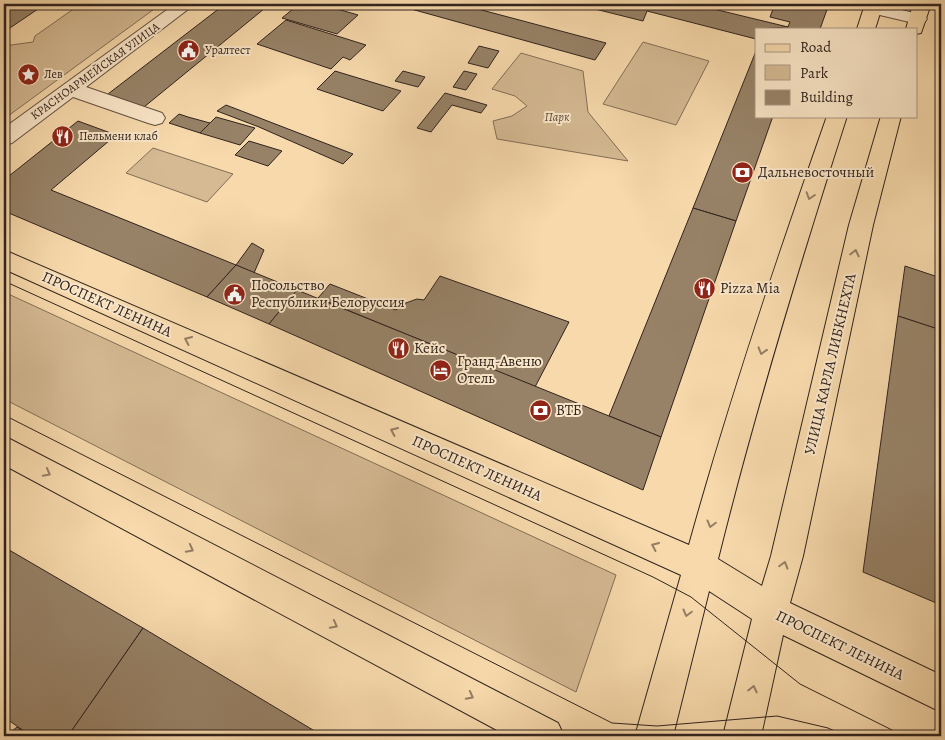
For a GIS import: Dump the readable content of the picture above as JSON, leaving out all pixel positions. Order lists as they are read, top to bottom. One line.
{"streets":{"main road":["ПРОСПЕКТ ЛЕНИНА","УЛИЦА КАРЛА ЛИБКНЕХТА"],"street":["КРАСНОАРМЕЙСКАЯ УЛИЦА"]},"crossings":[["ПРОСПЕКТ ЛЕНИНА","УЛИЦА КАРЛА ЛИБКНЕХТА"]],"parks":["Парк"],"places":{"public building":["Уралтест","Посольство Республики Белоруссия"],"place":["Лев"],"restaurant":["Пельмени клаб","Pizza Mia","Кейс"],"bank":["Дальневосточный","ВТБ"],"hotel":["Гранд-Авеню Отель"]},"legend":["Road","Park","Building"]}
